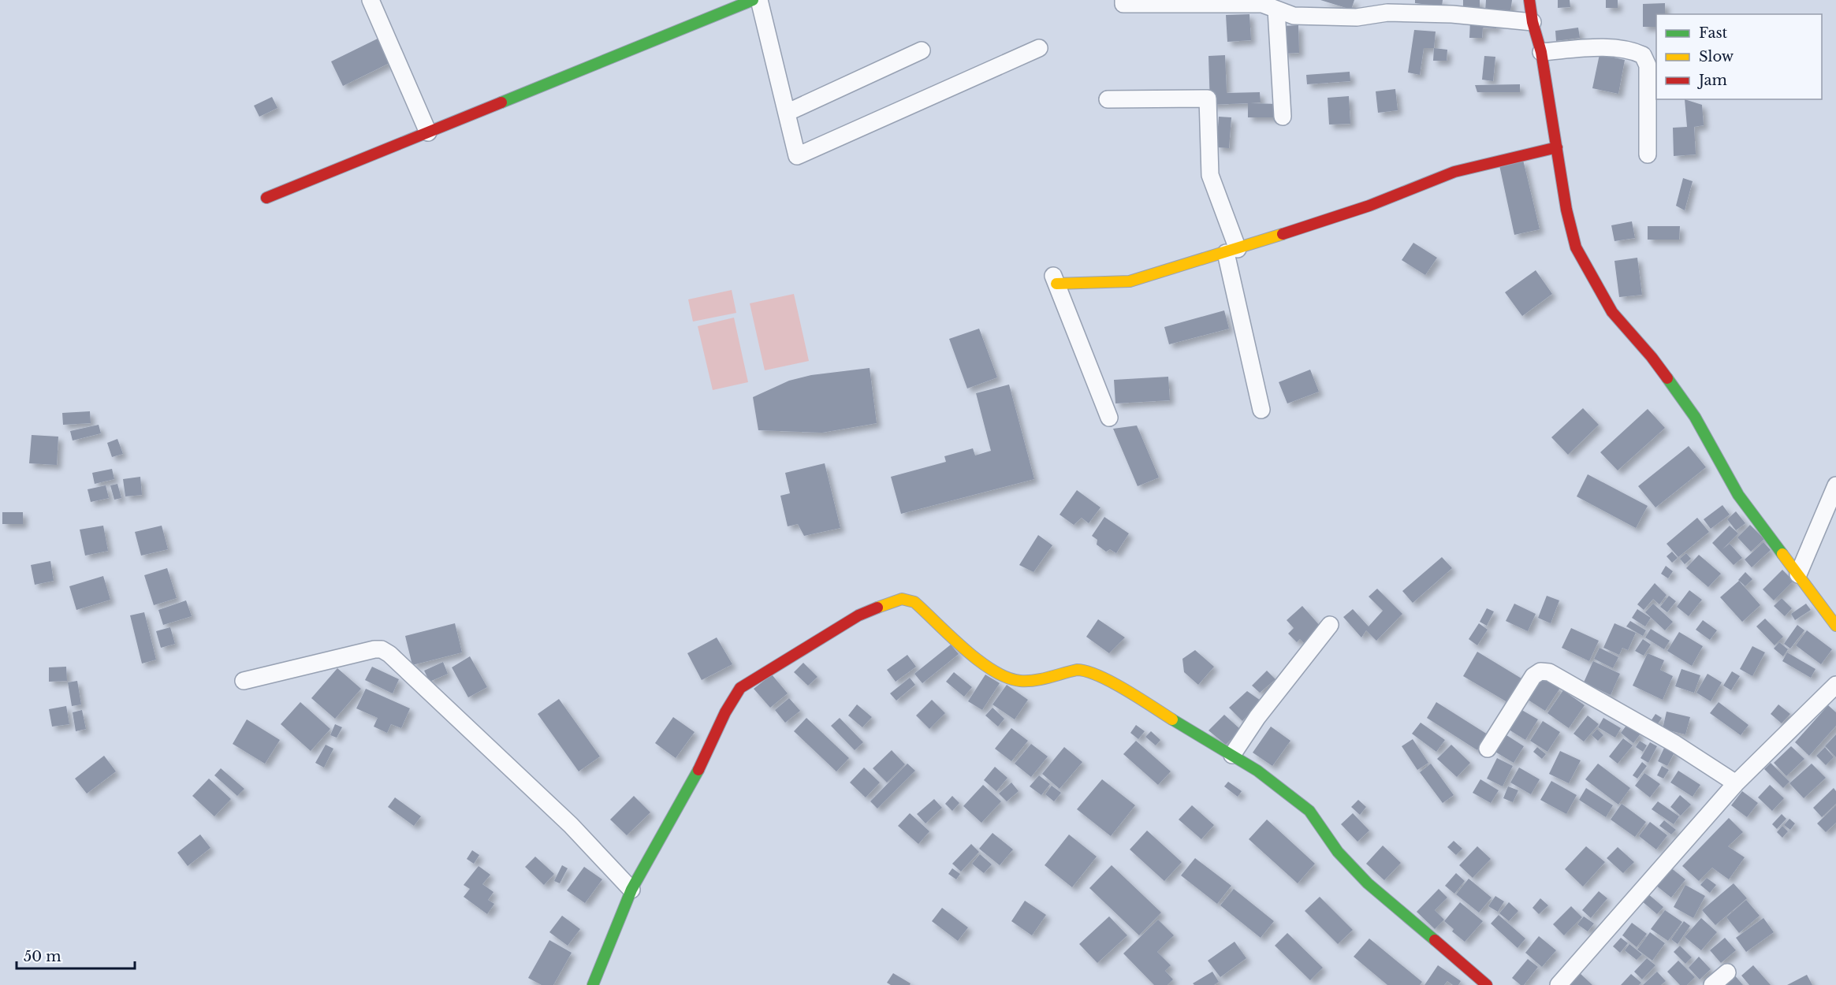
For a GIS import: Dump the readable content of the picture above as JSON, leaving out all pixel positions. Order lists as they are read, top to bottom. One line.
{"legend":["Fast","Slow","Jam"],"scale_bar":"50 m"}
